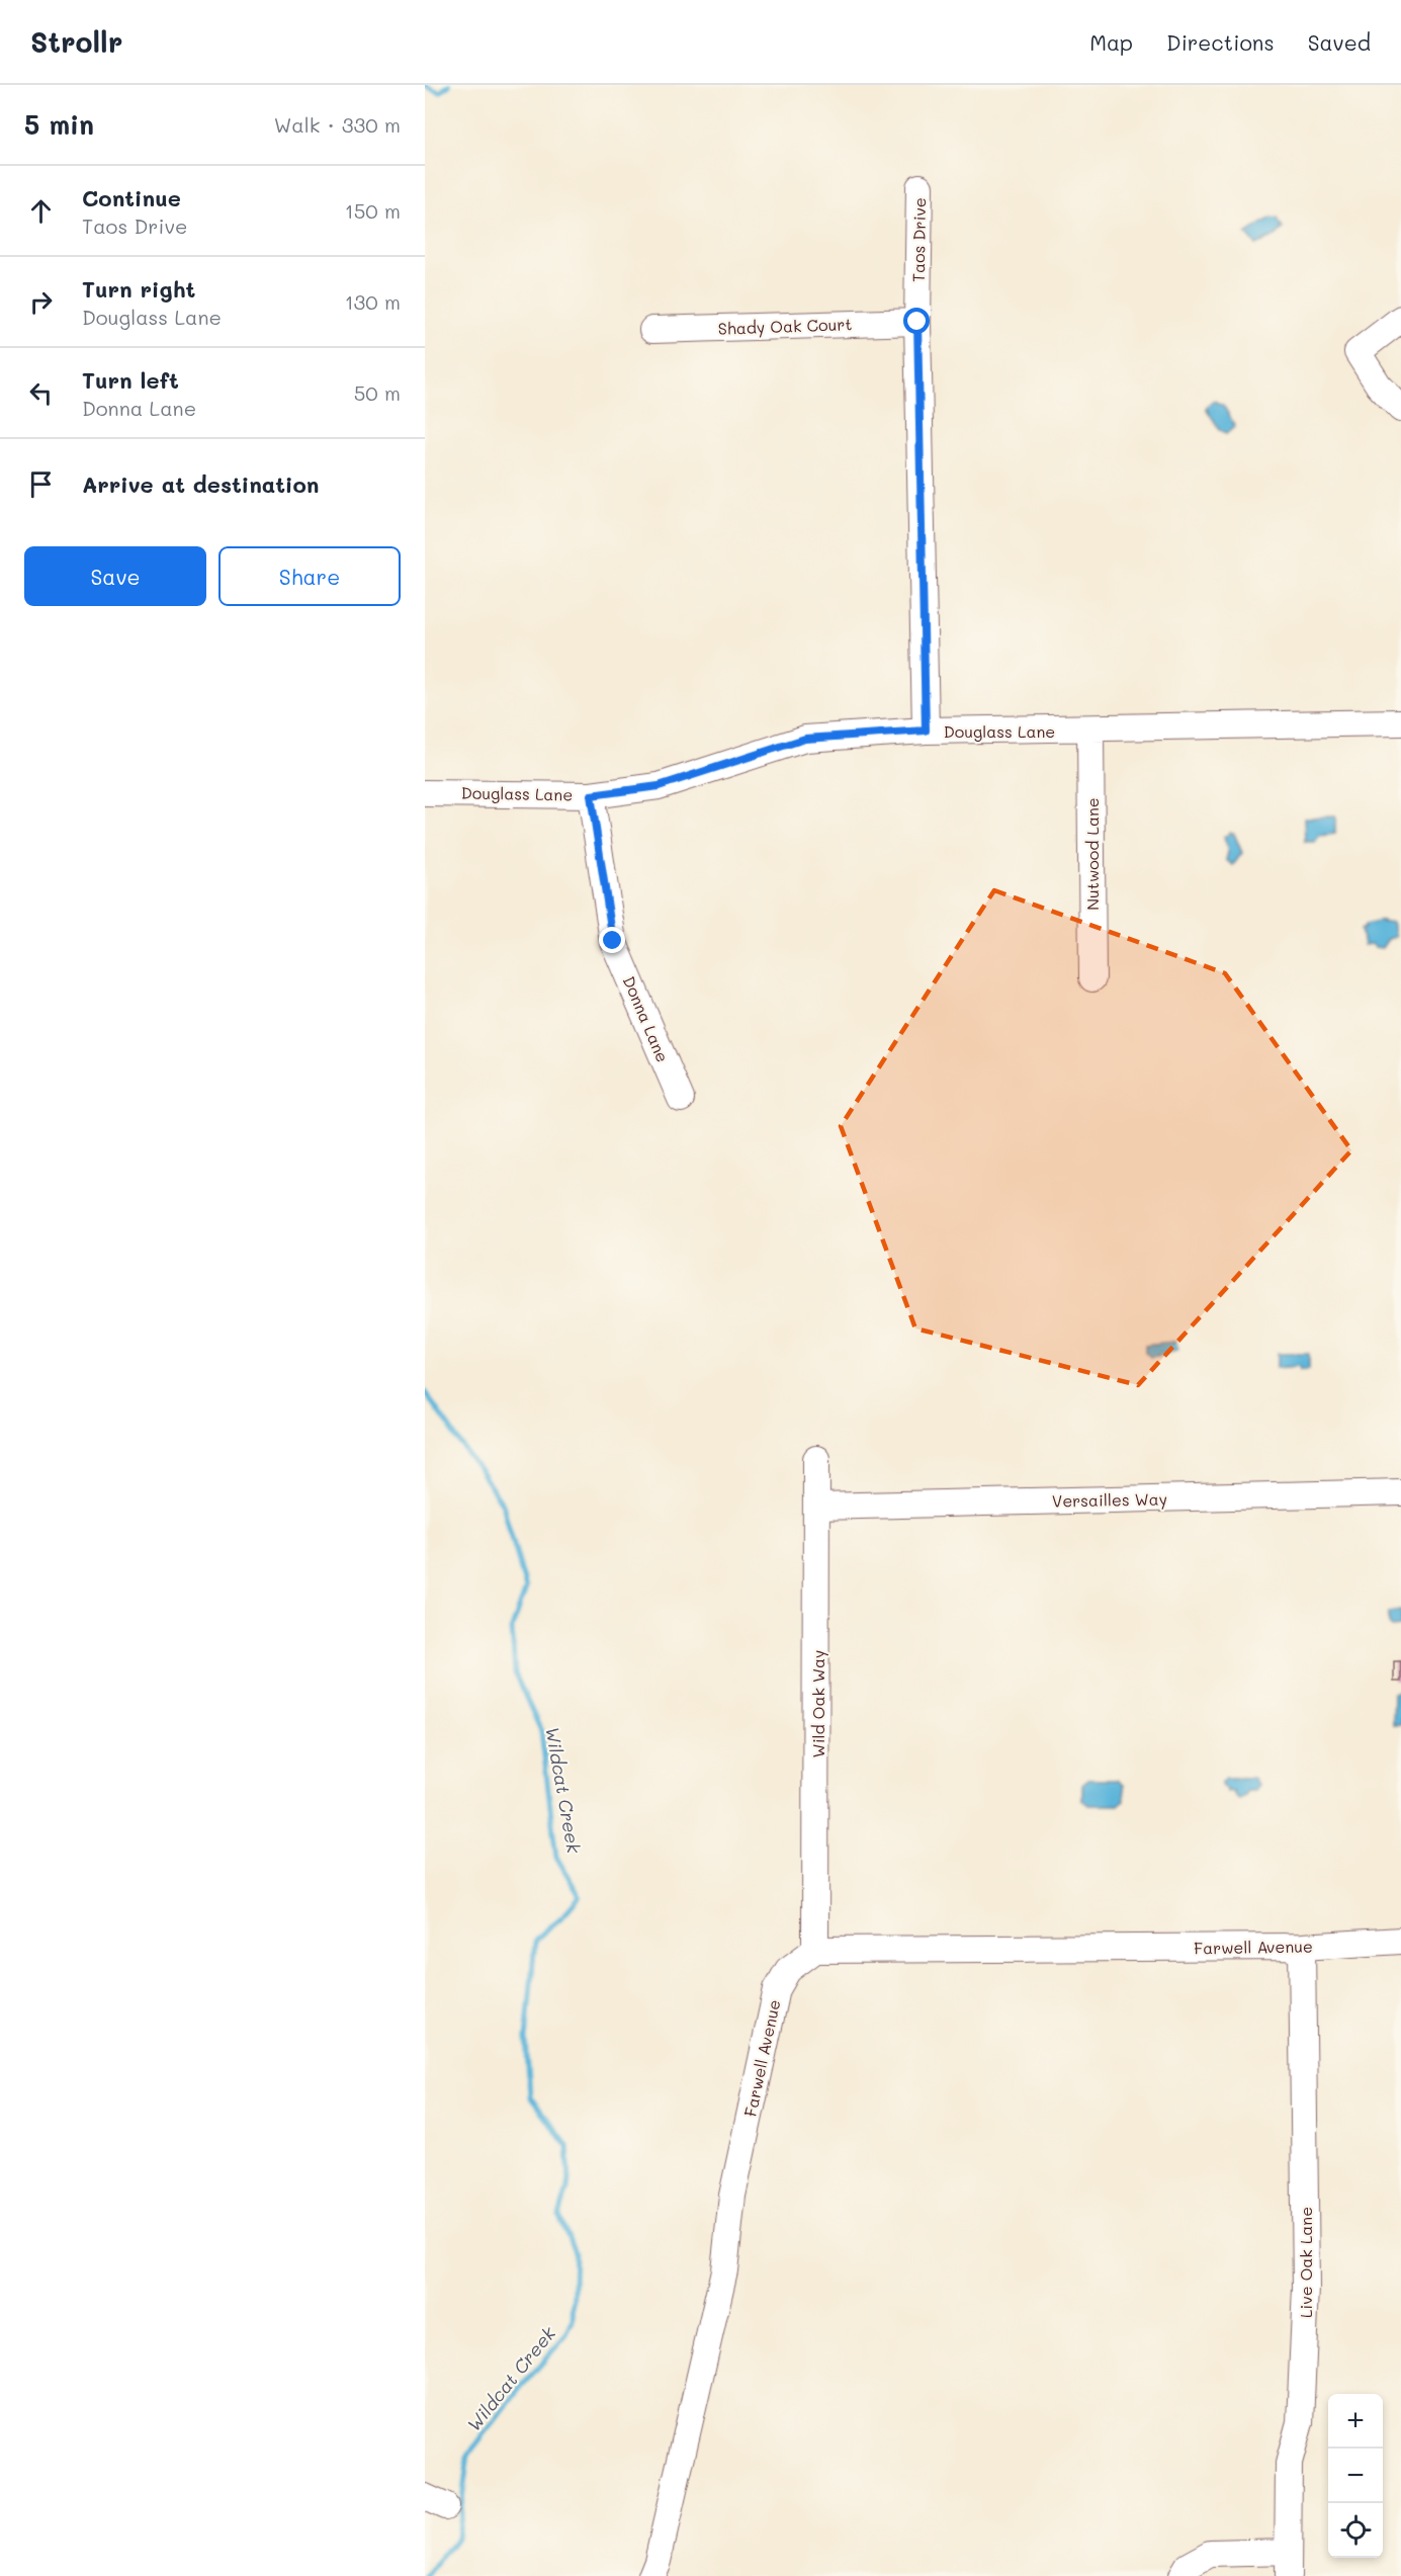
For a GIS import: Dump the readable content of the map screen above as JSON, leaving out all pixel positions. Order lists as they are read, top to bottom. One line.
{"streets":{"street":["Taos Drive","Shady Oak Court","Douglass Lane","Nutwood Lane","Donna Lane","Versailles Way","Wild Oak Way","Farwell Avenue","Live Oak Lane"]},"crossings":[["Taos Drive","Shady Oak Court"],["Taos Drive","Douglass Lane"],["Douglass Lane","Nutwood Lane"],["Douglass Lane","Donna Lane"],["Versailles Way","Wild Oak Way"],["Wild Oak Way","Farwell Avenue"],["Farwell Avenue","Live Oak Lane"]],"water":["Wildcat Creek"],"page":{"header":"Strollr","nav":["Map","Directions","Saved"],"heading":["5 min","Walk · 330 m"],"list":[["Continue","Taos Drive","150 m"],["Turn right","Douglass Lane","130 m"],["Turn left","Donna Lane","50 m"],"Arrive at destination"],"buttons":["Save","Share"],"map_buttons":["+","−"]}}
